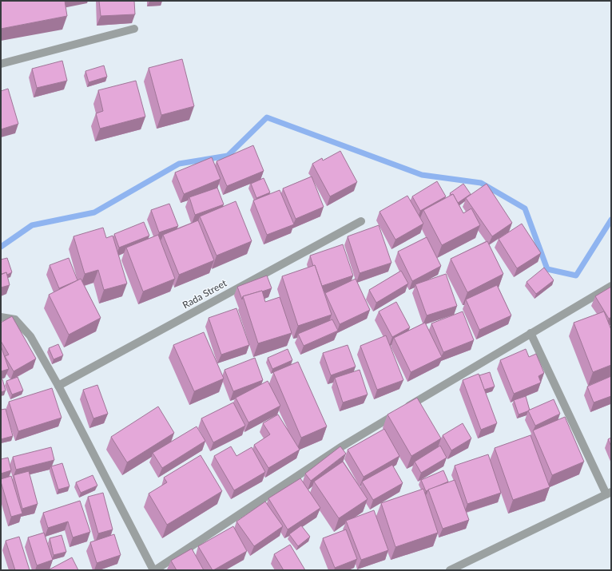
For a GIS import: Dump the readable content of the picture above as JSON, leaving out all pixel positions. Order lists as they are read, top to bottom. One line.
{"streets":{"street":["Rada Street"]}}
